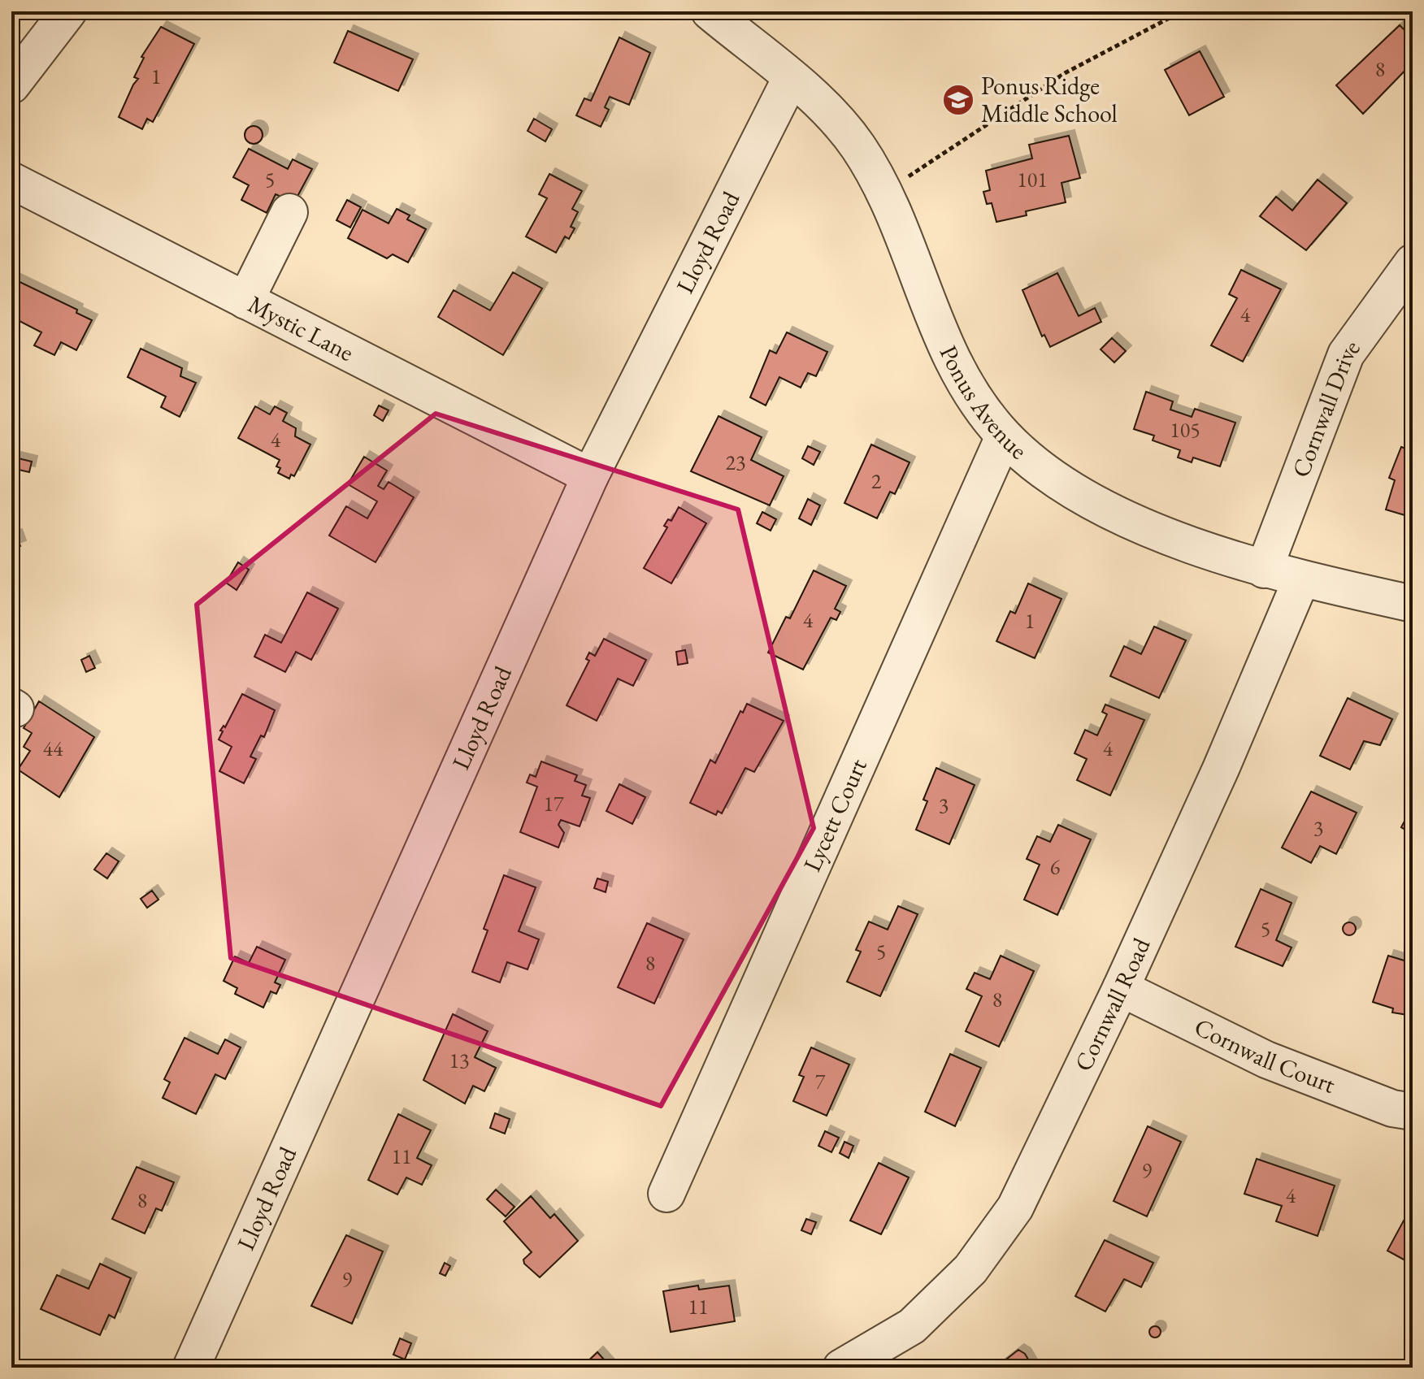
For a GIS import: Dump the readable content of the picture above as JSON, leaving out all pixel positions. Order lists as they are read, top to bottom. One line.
{"streets":{"street":["Lloyd Road","Mystic Lane","Ponus Avenue","Cornwall Drive","Lycett Court","Cornwall Road","Cornwall Court"]},"crossings":[["Lloyd Road","Mystic Lane"],["Lloyd Road","Ponus Avenue"],["Ponus Avenue","Cornwall Drive"],["Ponus Avenue","Lycett Court"],["Ponus Avenue","Cornwall Road"],["Cornwall Road","Cornwall Court"]],"places":{"school or university":["Ponus Ridge Middle School"]},"house_numbers":["8","1","5","101","4","105","4","23","2","4","1","44","4","17","3","3","6","5","5","8","8","13","7","11","9","4","8","9","11"]}
